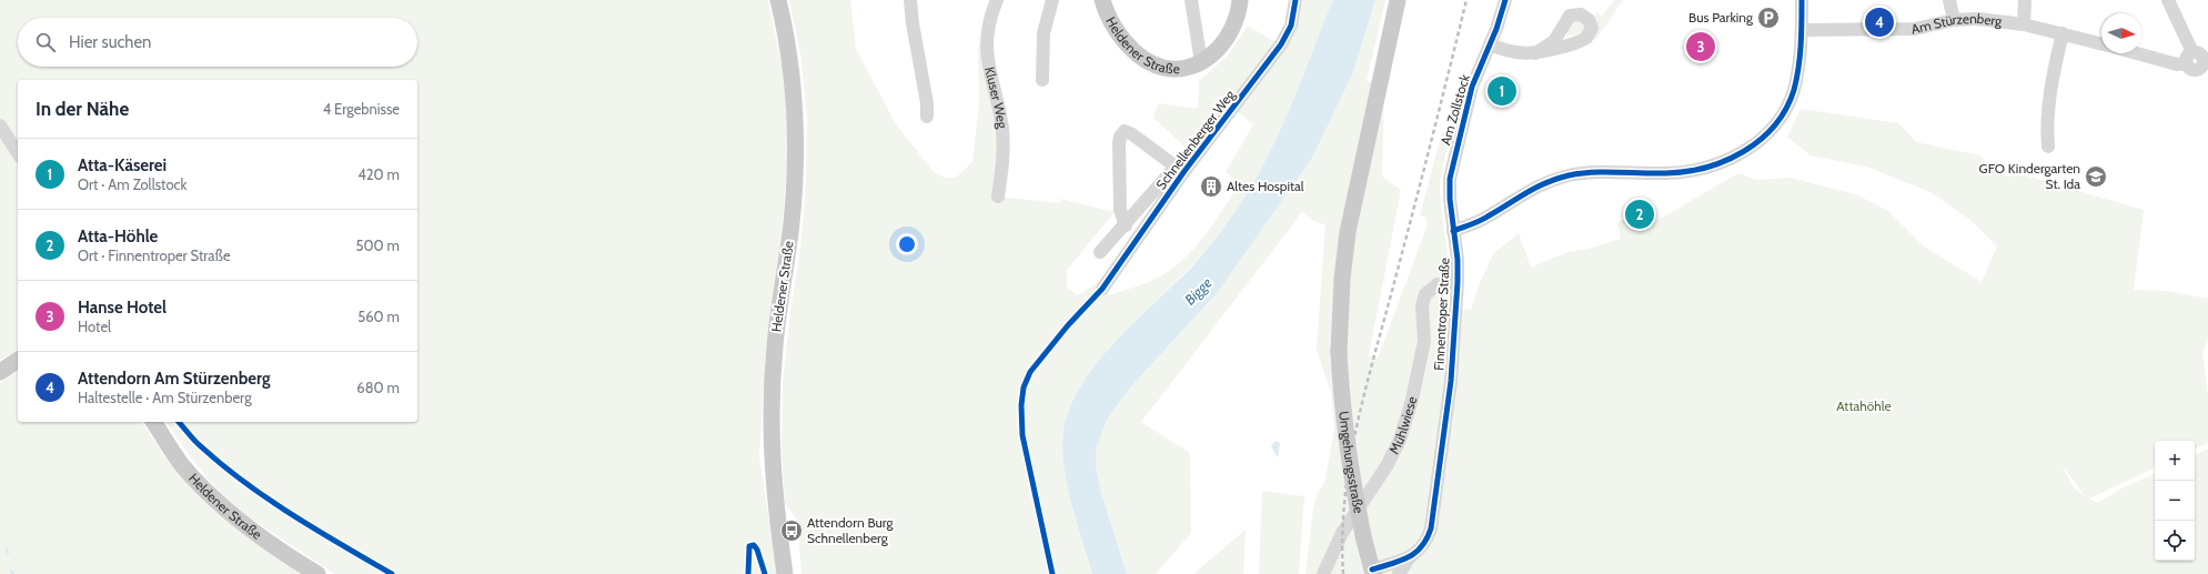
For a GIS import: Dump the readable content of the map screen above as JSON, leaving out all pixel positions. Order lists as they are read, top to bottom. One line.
{"streets":{"main road":["Heldener Straße","Umgehungsstraße"],"street":["Am Stürzenberg","Kluser Weg","Am Zollstock","Schnellenberger Weg","Finnentroper Straße","Mühlwiese"]},"crossings":[["Am Zollstock","Finnentroper Straße"],["Finnentroper Straße","Mühlwiese"],["Finnentroper Straße","Umgehungsstraße"]],"water":["Bigge"],"parks":["Attahöhle"],"places":{"parking":["Bus Parking"],"school or university":["GFO Kindergarten St. Ida"],"building":["Altes Hospital"],"bus stop":["Attendorn Burg Schnellenberg"]},"north":"right","page":{"pins":["4","3","1","2"],"search":"Hier suchen","heading":["In der Nähe","4 Ergebnisse"],"list":[{"mark":"1","name":"Atta-Käserei","note":"Ort · Am Zollstock","value":"420 m"},{"mark":"2","name":"Atta-Höhle","note":"Ort · Finnentroper Straße","value":"500 m"},{"mark":"3","name":"Hanse Hotel","note":"Hotel","value":"560 m"},{"mark":"4","name":"Attendorn Am Stürzenberg","note":"Haltestelle · Am Stürzenberg","value":"680 m"}],"map_buttons":["+","−"]}}
